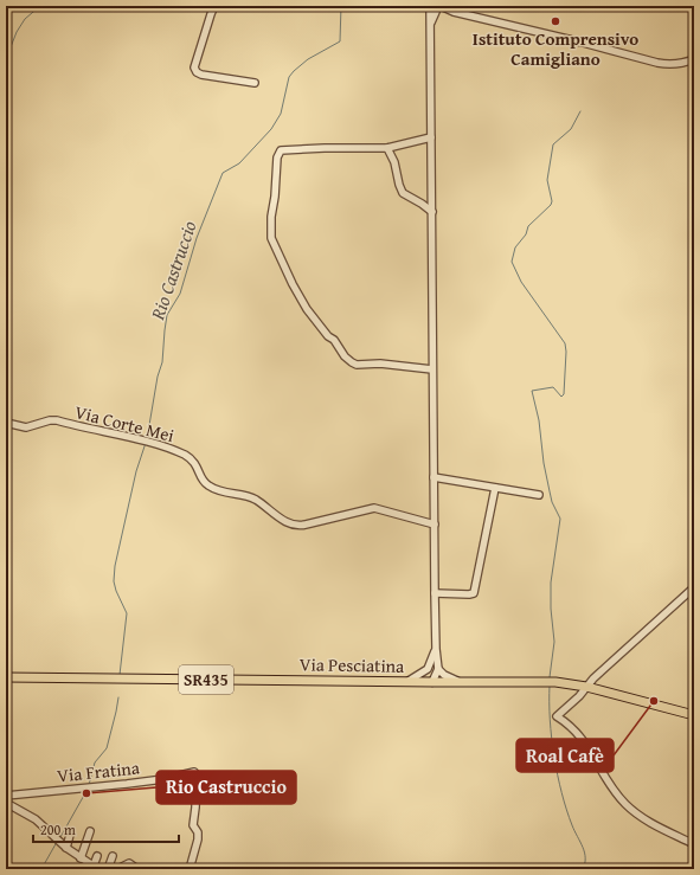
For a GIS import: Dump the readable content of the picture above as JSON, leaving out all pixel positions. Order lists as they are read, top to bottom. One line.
{"streets":{"main road":["Via Pesciatina","SR435"],"street":["Via Corte Mei","Via Fratina"]},"water":["Rio Castruccio"],"places":["Istituto Comprensivo Camigliano","Roal Cafè","Rio Castruccio"],"scale_bar":"200 m"}
